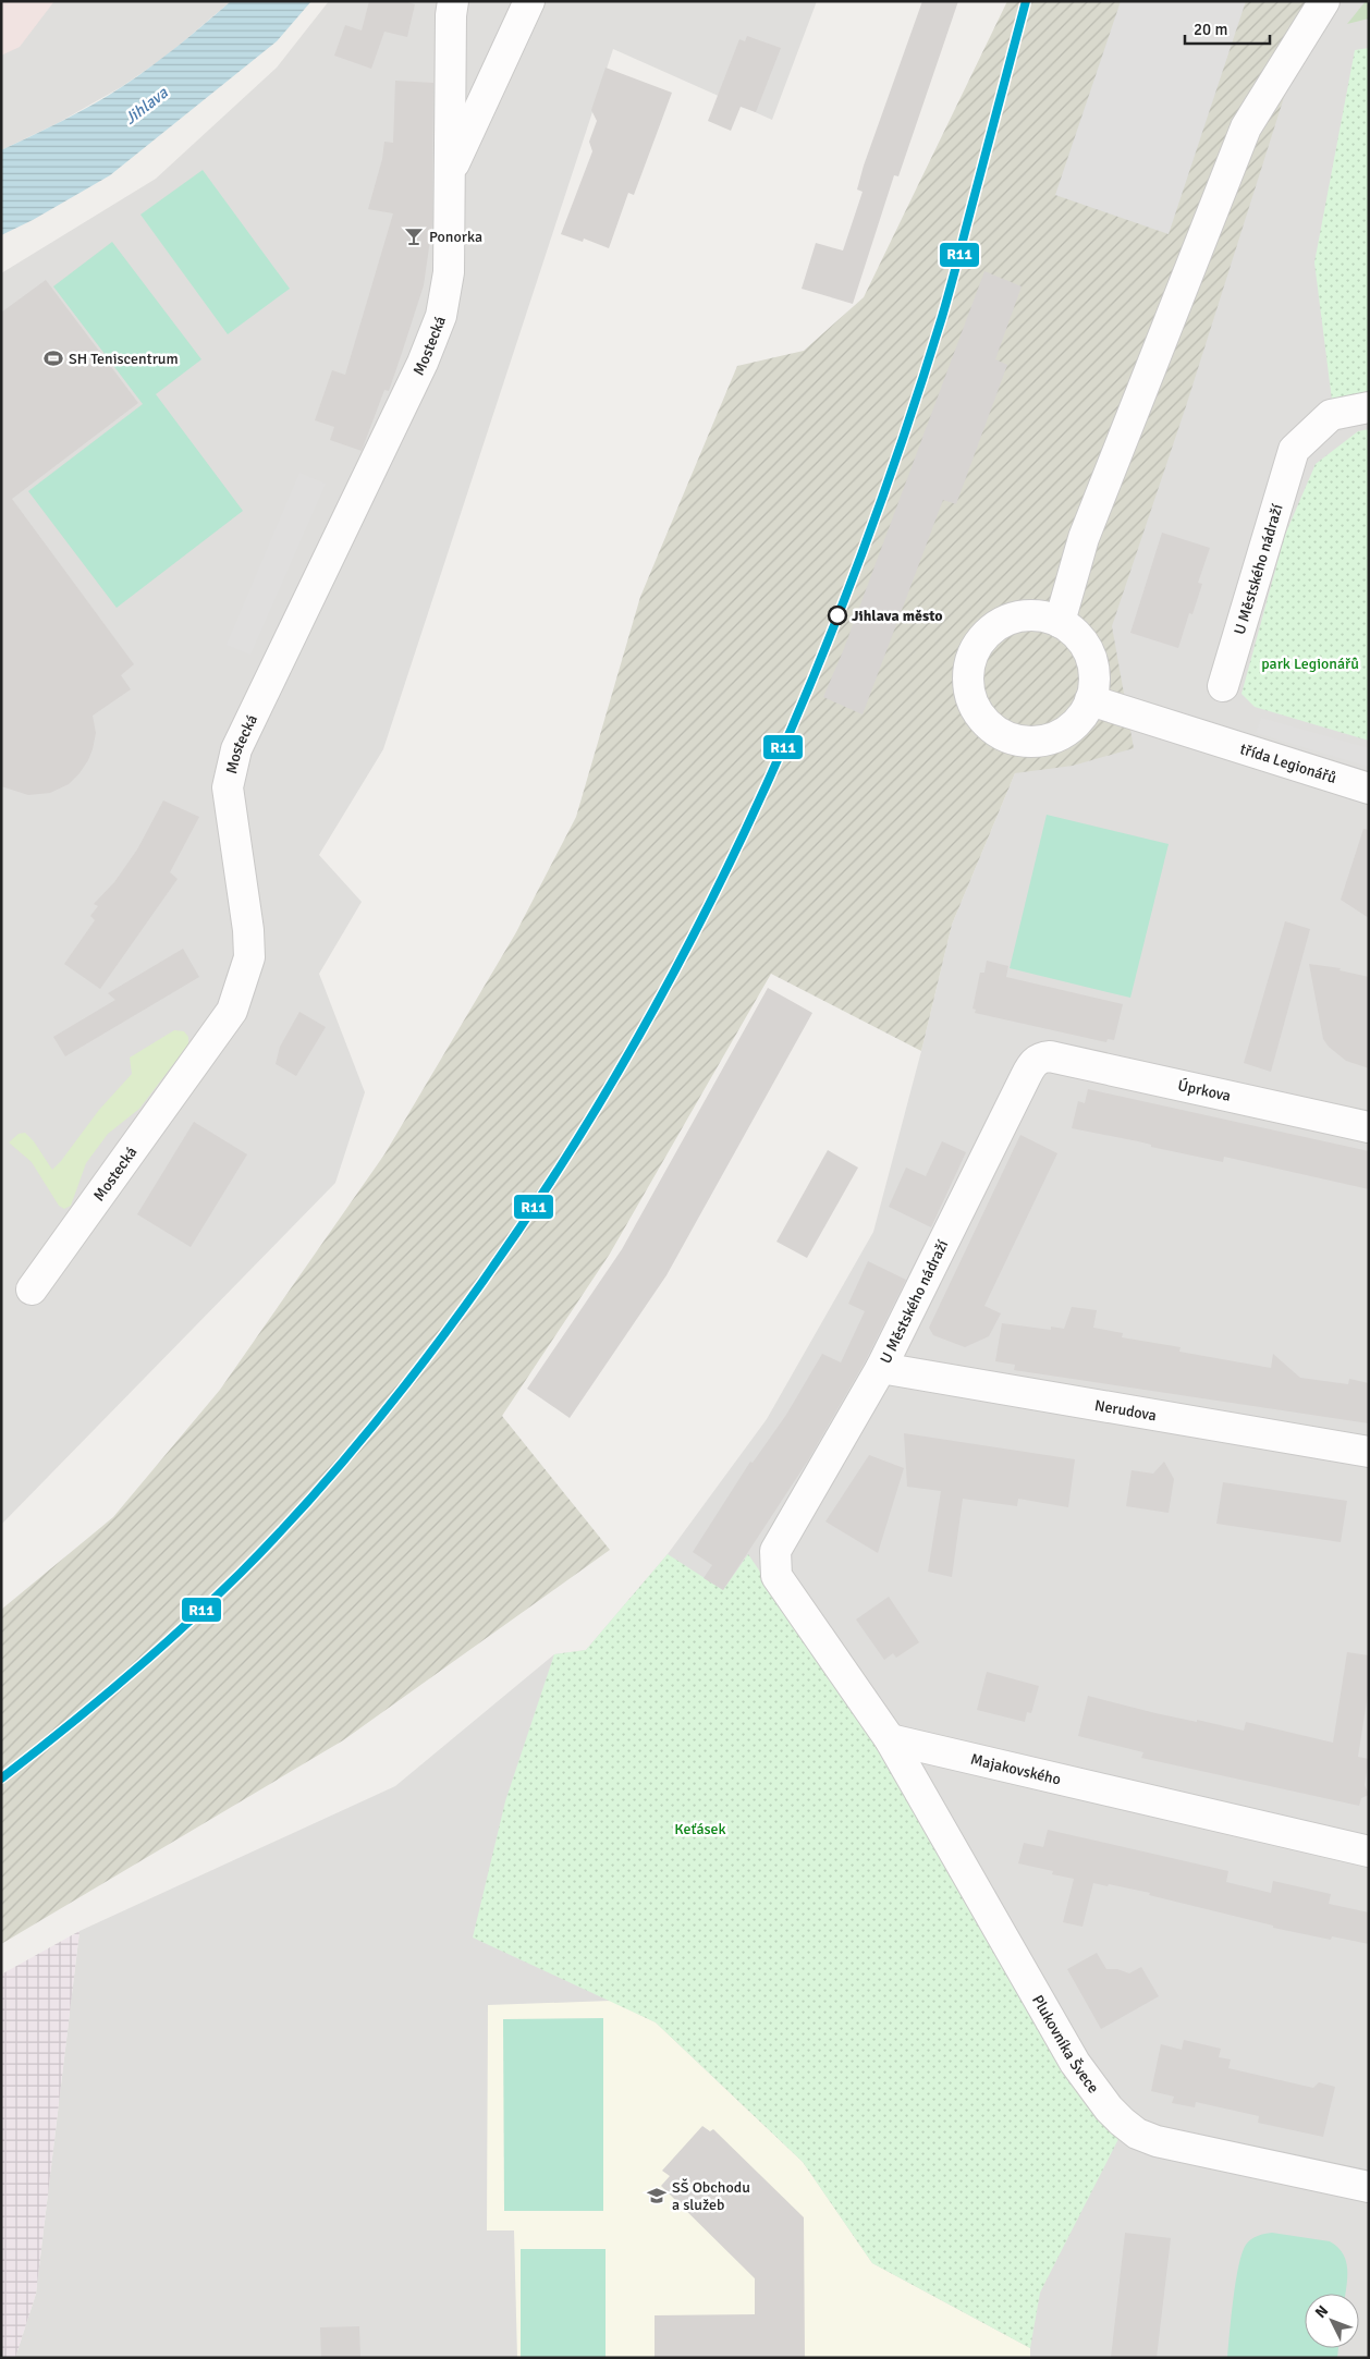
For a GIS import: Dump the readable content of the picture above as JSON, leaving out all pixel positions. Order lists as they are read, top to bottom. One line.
{"streets":{"street":["Mostecká","U Městského nádraží","třída Legionářů","Úprkova","Nerudova","Majakovského","Plukovníka Švece"]},"crossings":[["U Městského nádraží","Úprkova"],["U Městského nádraží","Nerudova"],["U Městského nádraží","Majakovského"],["U Městského nádraží","Plukovníka Švece"],["Majakovského","Plukovníka Švece"]],"water":["Jihlava"],"parks":["park Legionářů","Keťásek"],"places":{"bar":["Ponorka"],"sports":["SH Teniscentrum"],"other":["Jihlava město"],"school or university":["SŠ Obchodu a služeb"]},"lines":["transit line R11"],"scale_bar":"20 m","north":"top left"}
